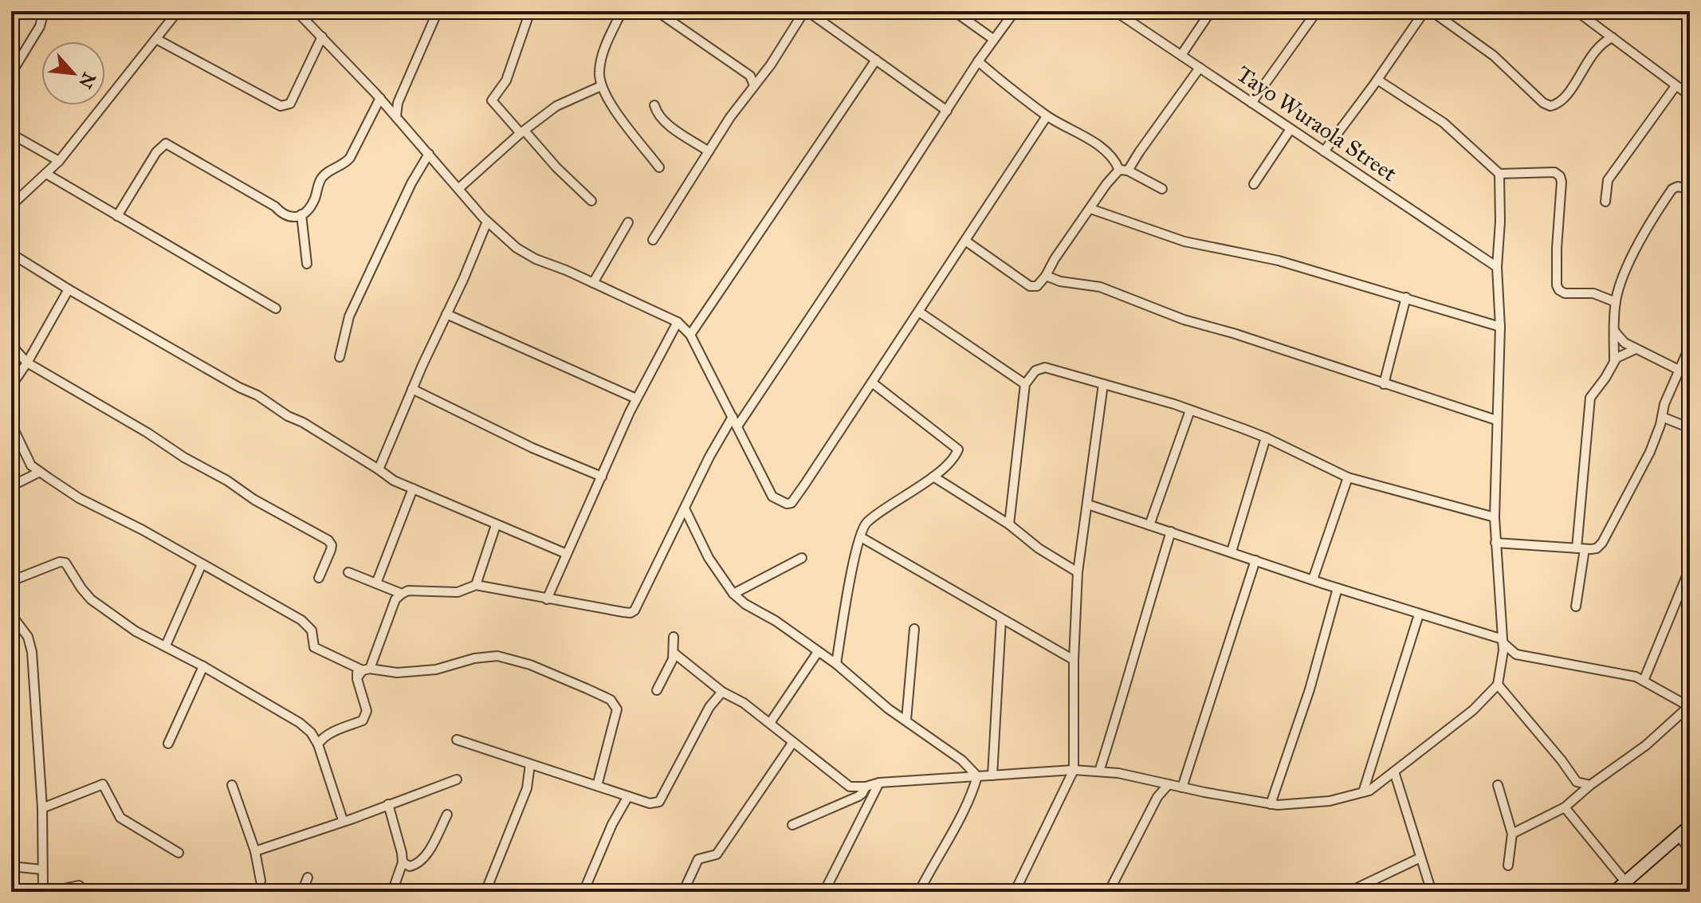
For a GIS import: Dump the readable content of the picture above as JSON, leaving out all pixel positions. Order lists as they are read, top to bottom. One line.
{"streets":{"street":["Tayo Wuraola Street"]},"north":"bottom right"}
